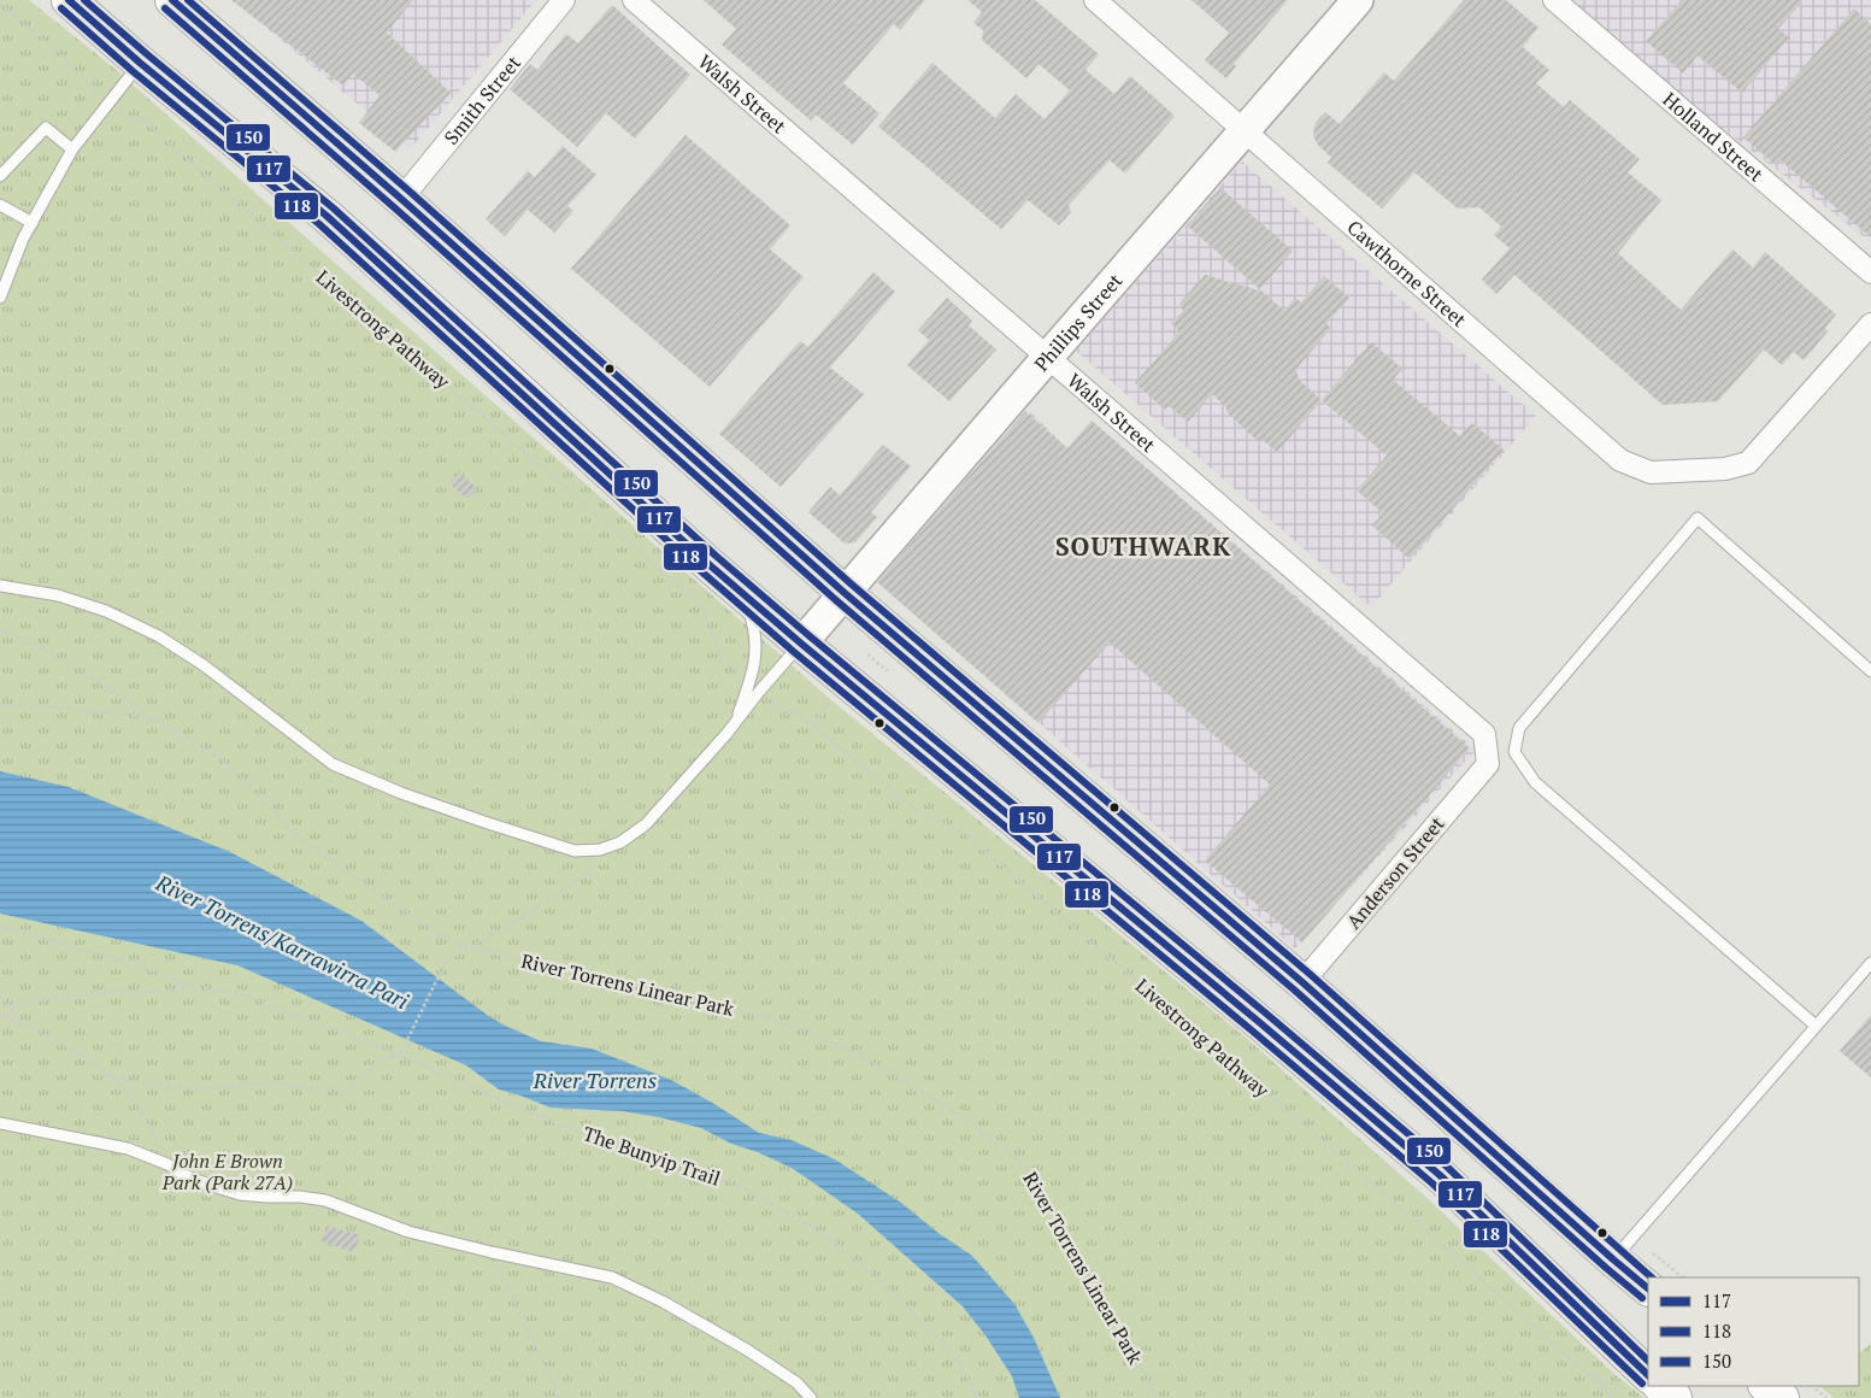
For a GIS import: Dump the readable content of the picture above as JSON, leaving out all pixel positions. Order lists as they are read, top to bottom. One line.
{"streets":{"street":["Walsh Street","Smith Street","Holland Street","Cawthorne Street","Phillips Street","Anderson Street"],"path":["Livestrong Pathway","River Torrens Linear Park","The Bunyip Trail"]},"crossings":[["Walsh Street","Phillips Street"],["Walsh Street","Anderson Street"],["Cawthorne Street","Phillips Street"]],"districts":["SOUTHWARK"],"water":["River Torrens/Karrawirra Pari","River Torrens"],"parks":["John E Brown Park (Park 27A)"],"lines":["transit line 117","transit line 150","transit line 118"],"legend":["117","118","150"]}
